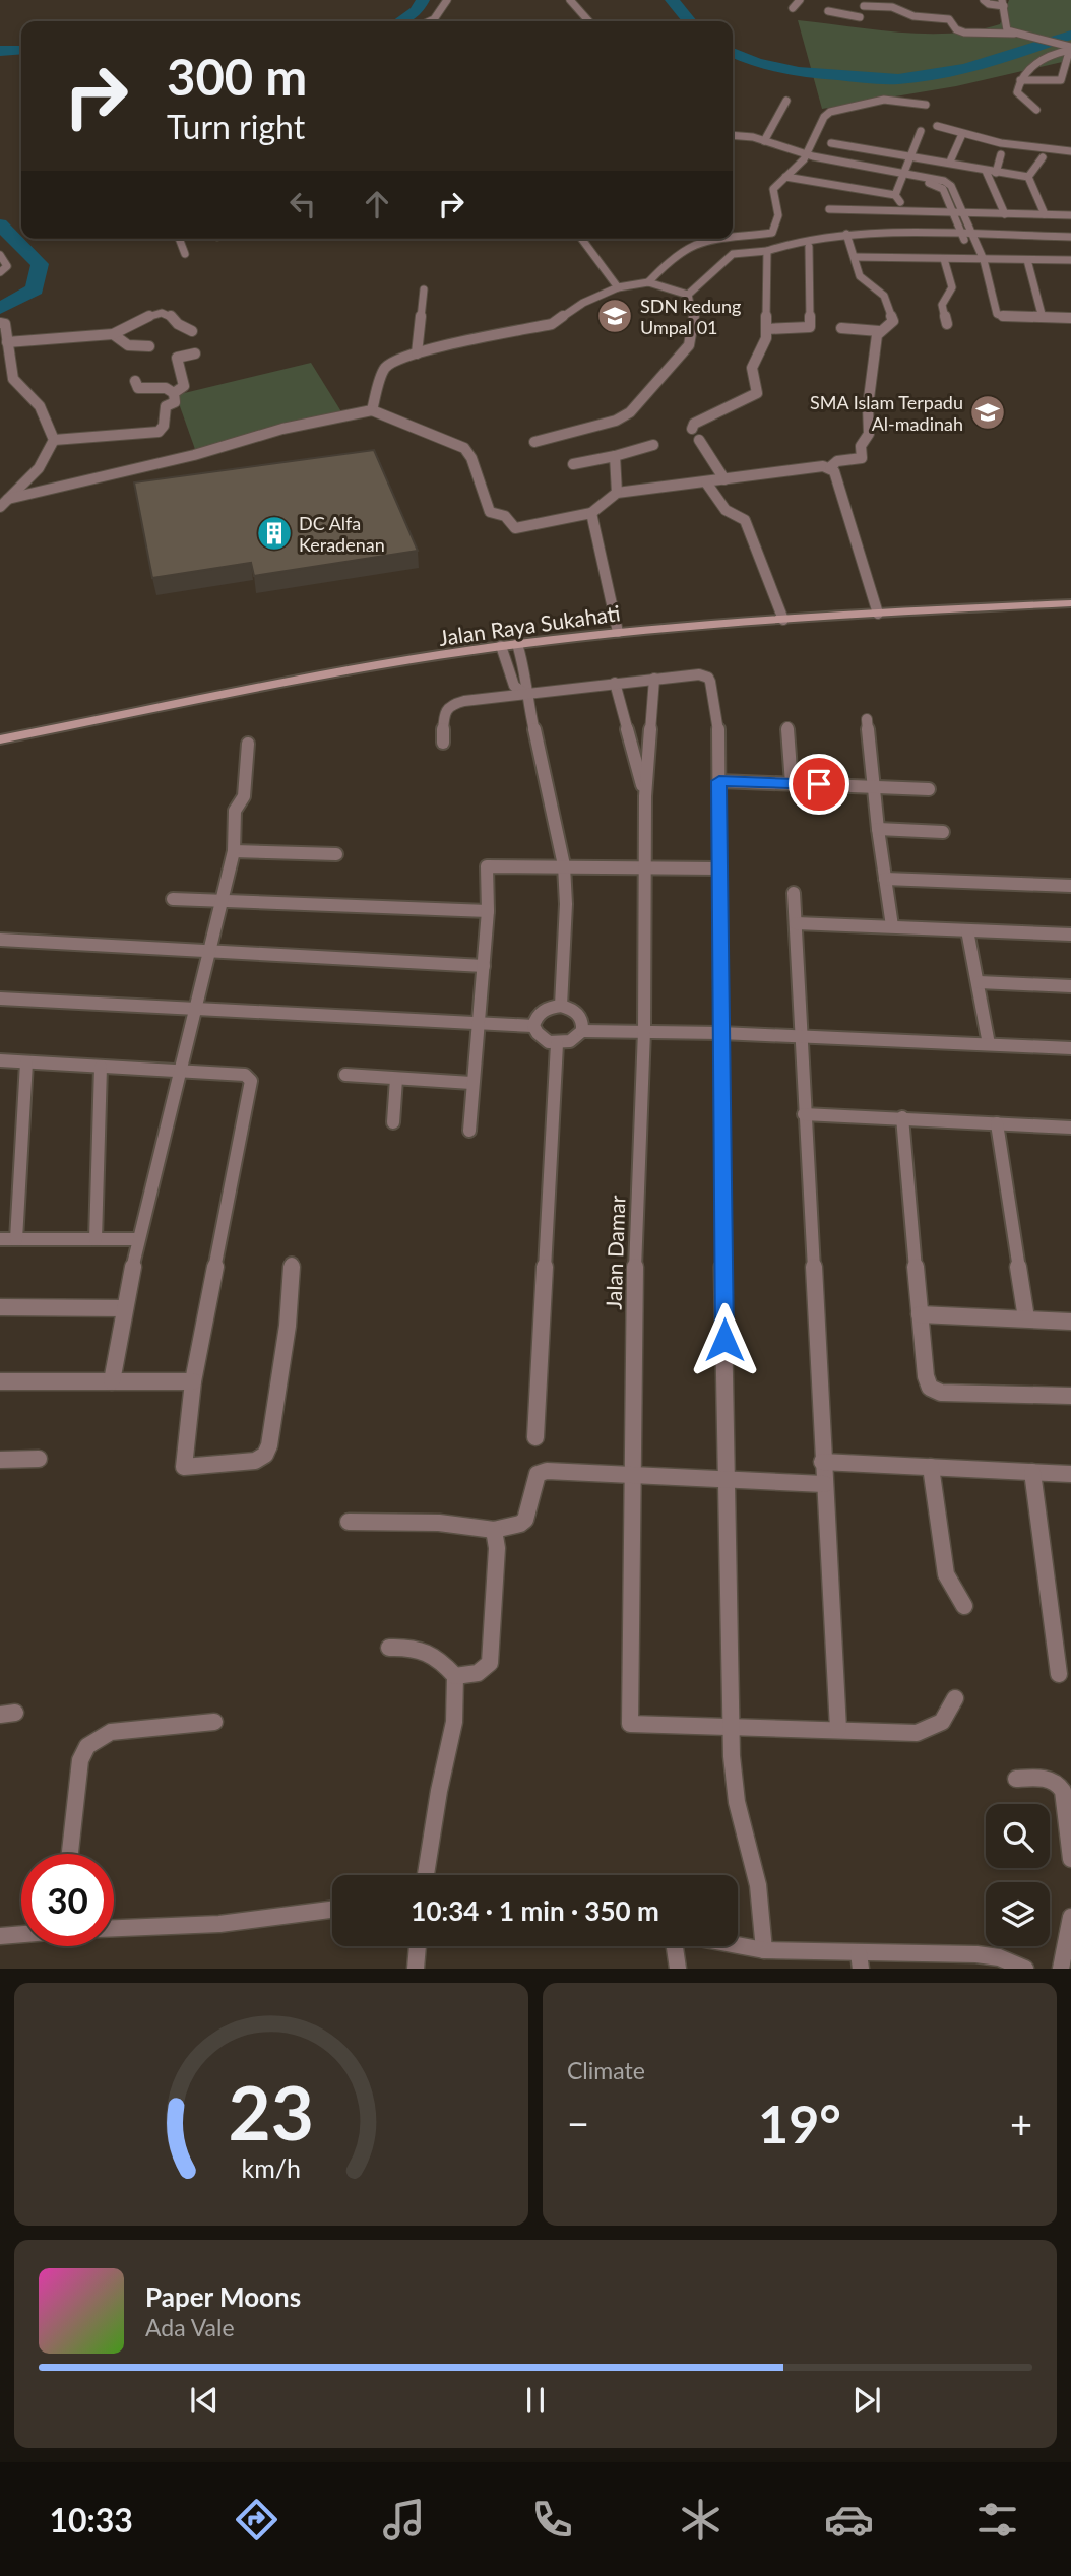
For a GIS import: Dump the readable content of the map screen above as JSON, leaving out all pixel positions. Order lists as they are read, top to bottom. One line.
{"streets":{"main road":["Jalan Raya Sukahati"],"street":["Jalan Damar"]},"places":{"school or university":["SDN kedung Umpal 01","SMA Islam Terpadu Al-madinah"],"building":["DC Alfa Keradenan"]},"page":{"turn":["300 m","Turn right"],"limit":"30","trip":"10:34 · 1 min · 350 m","tile":"Climate","heat":["−","19°","+"],"song":["Paper Moons","Ada Vale"],"tabs":"10:33","gauge":["23","km/h"]}}
